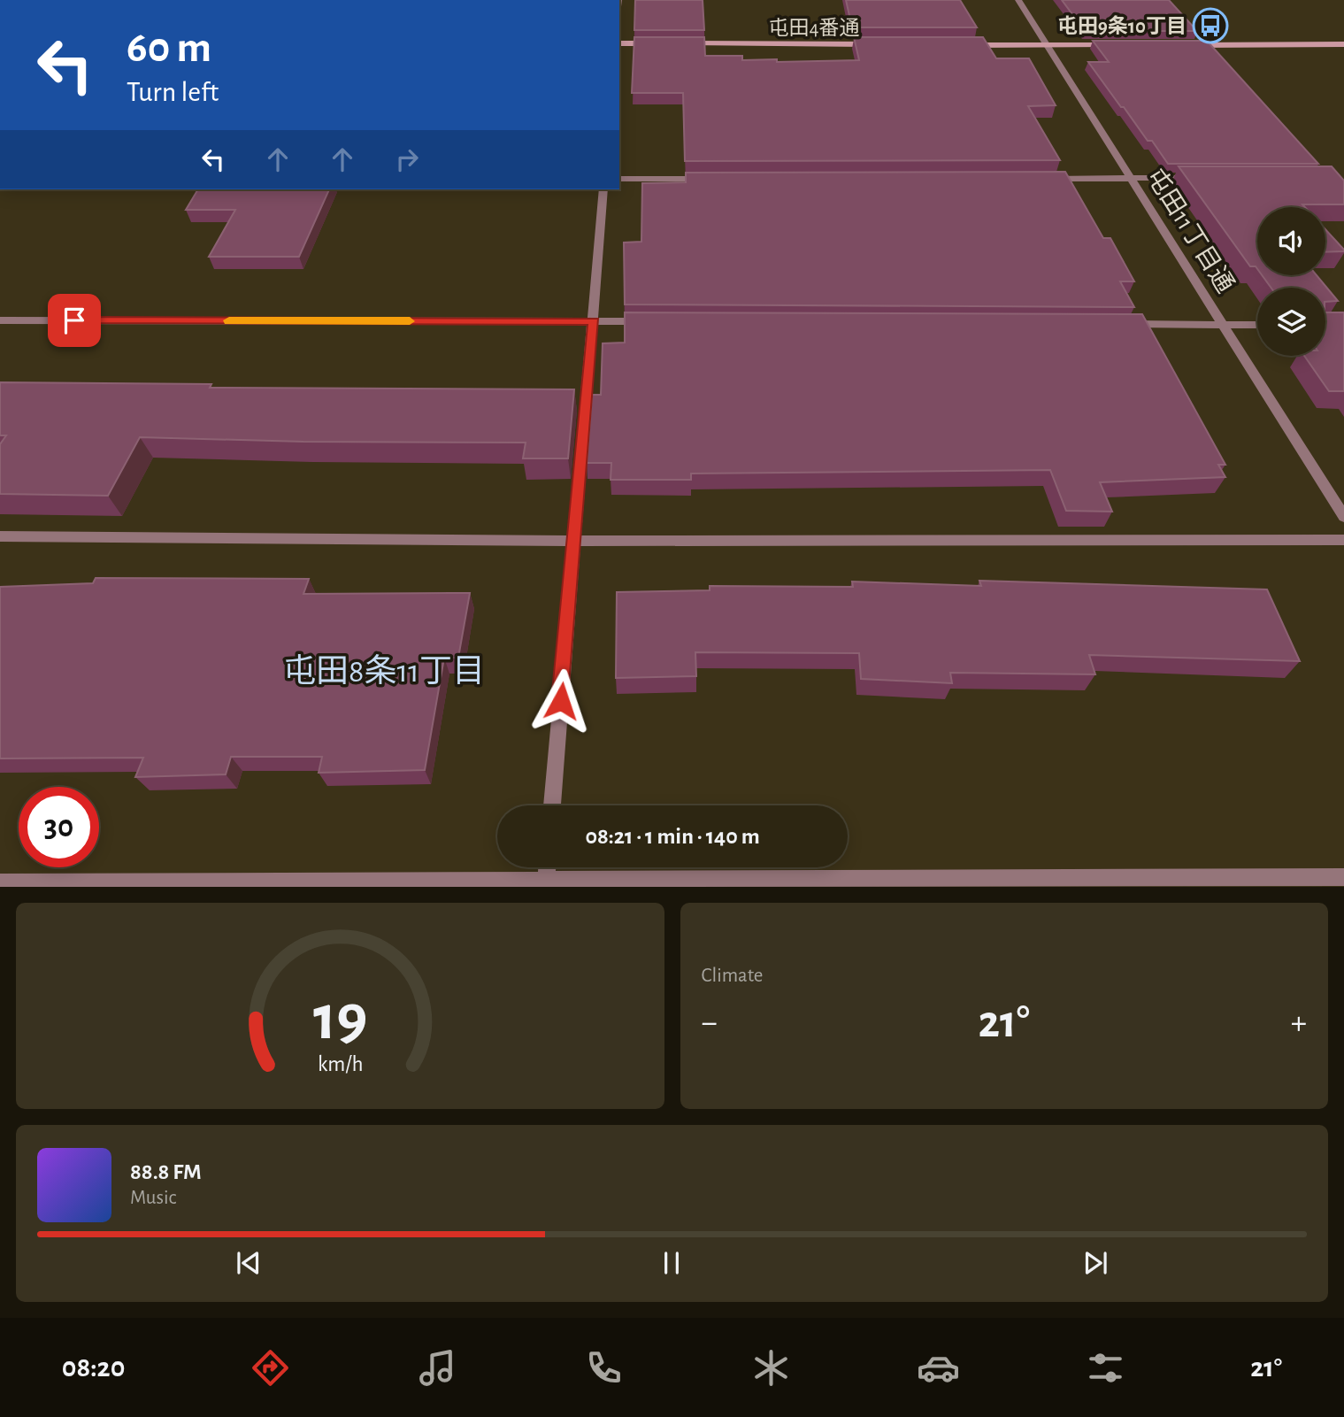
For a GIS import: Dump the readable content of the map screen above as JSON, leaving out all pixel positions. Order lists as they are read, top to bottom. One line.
{"streets":{"street":["屯田4番通","屯田11丁目通"]},"districts":["屯田8条11丁目"],"places":{"bus stop":["屯田9条10丁目"]},"page":{"turn":["60 m","Turn left"],"limit":"30","trip":"08:21 · 1 min · 140 m","tile":"Climate","heat":["−","21°","+"],"song":["88.8 FM","Music"],"tabs":["08:20","21°"],"gauge":["19","km/h"]}}
